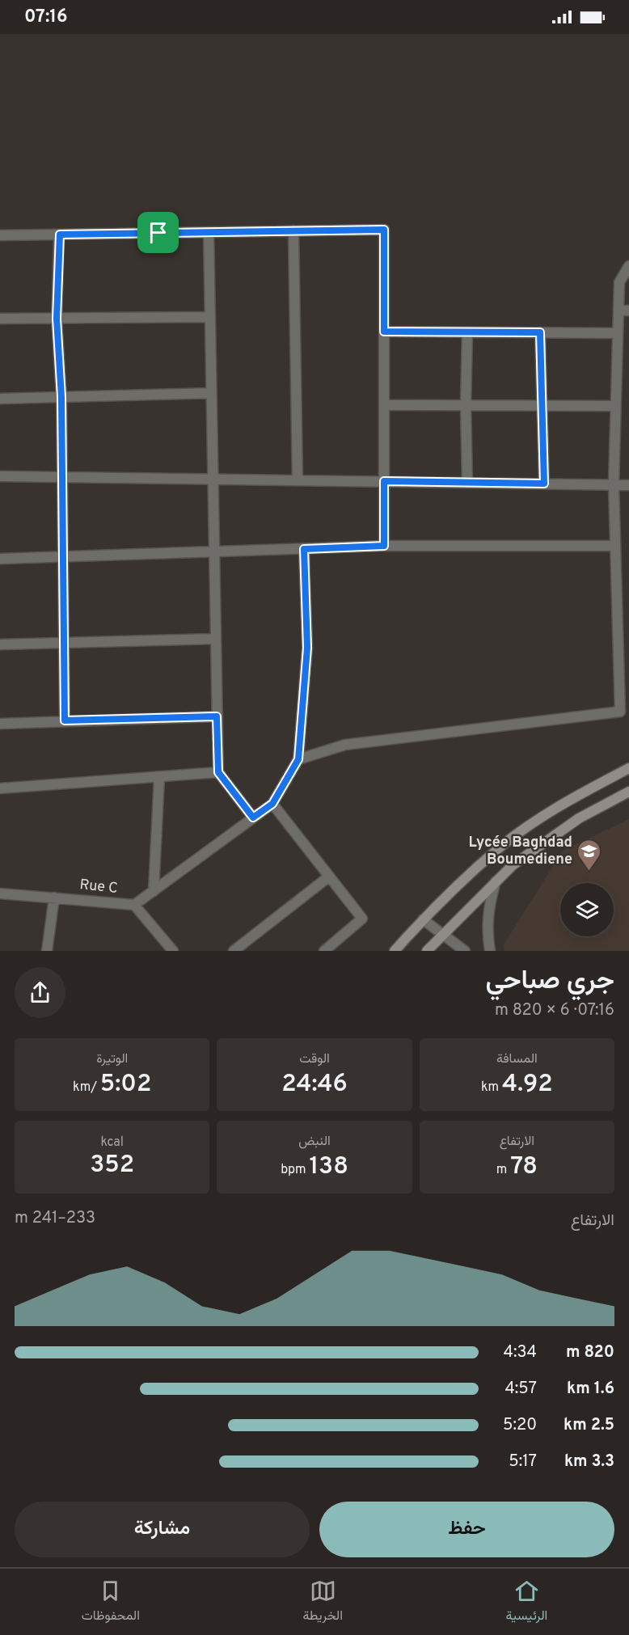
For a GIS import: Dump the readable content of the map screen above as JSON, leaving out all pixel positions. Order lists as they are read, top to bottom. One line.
{"streets":{"street":["Rue C"]},"places":{"school or university":["Lycée Baghdad Boumediene"]},"page":{"status":"07:16","heading":["جري صباحي","07:16 · 6 × 820 m"],"stats":[["المسافة","4.92 km"],["الوقت","24:46"],["الوتيرة","5:02 /km"],["الارتفاع","78 m"],["النبض","138 bpm"],["kcal","352"]],"chart":["الارتفاع","233–241 m"],"list":[{"name":"820 m","note":"4:34"},{"name":"1.6 km","note":"4:57"},{"name":"2.5 km","note":"5:20"},{"name":"3.3 km","note":"5:17"}],"buttons":["حفظ","مشاركة"],"tabs":["الرئيسية","الخريطة","المحفوظات"]}}
